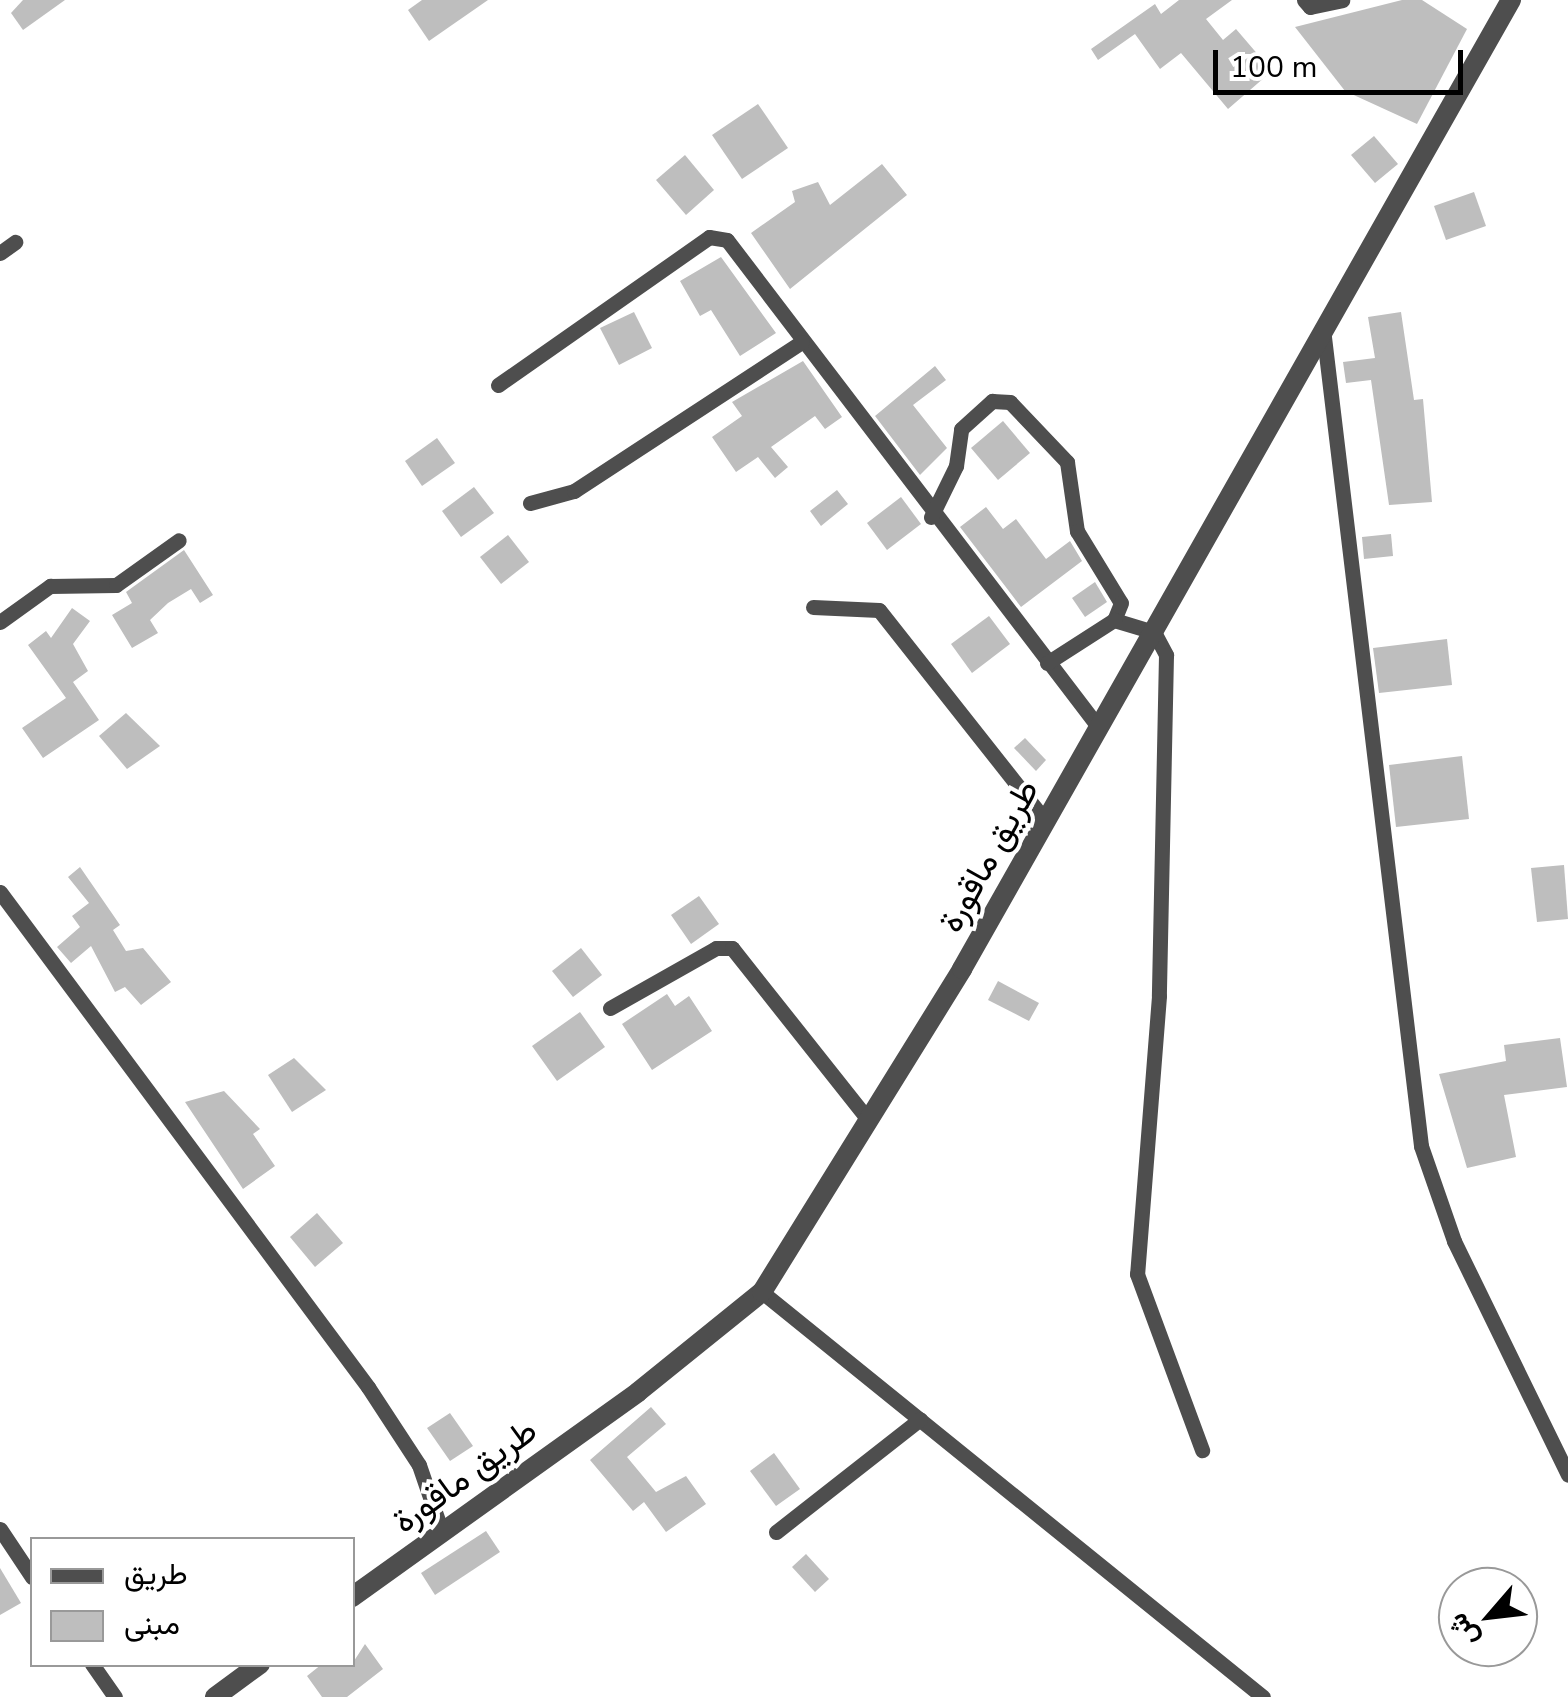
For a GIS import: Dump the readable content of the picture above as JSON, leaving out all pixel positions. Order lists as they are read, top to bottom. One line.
{"streets":{"street":["طريق ماقورة"]},"legend":["طريق","مبنى"],"scale_bar":"100 m","north":"bottom left"}
